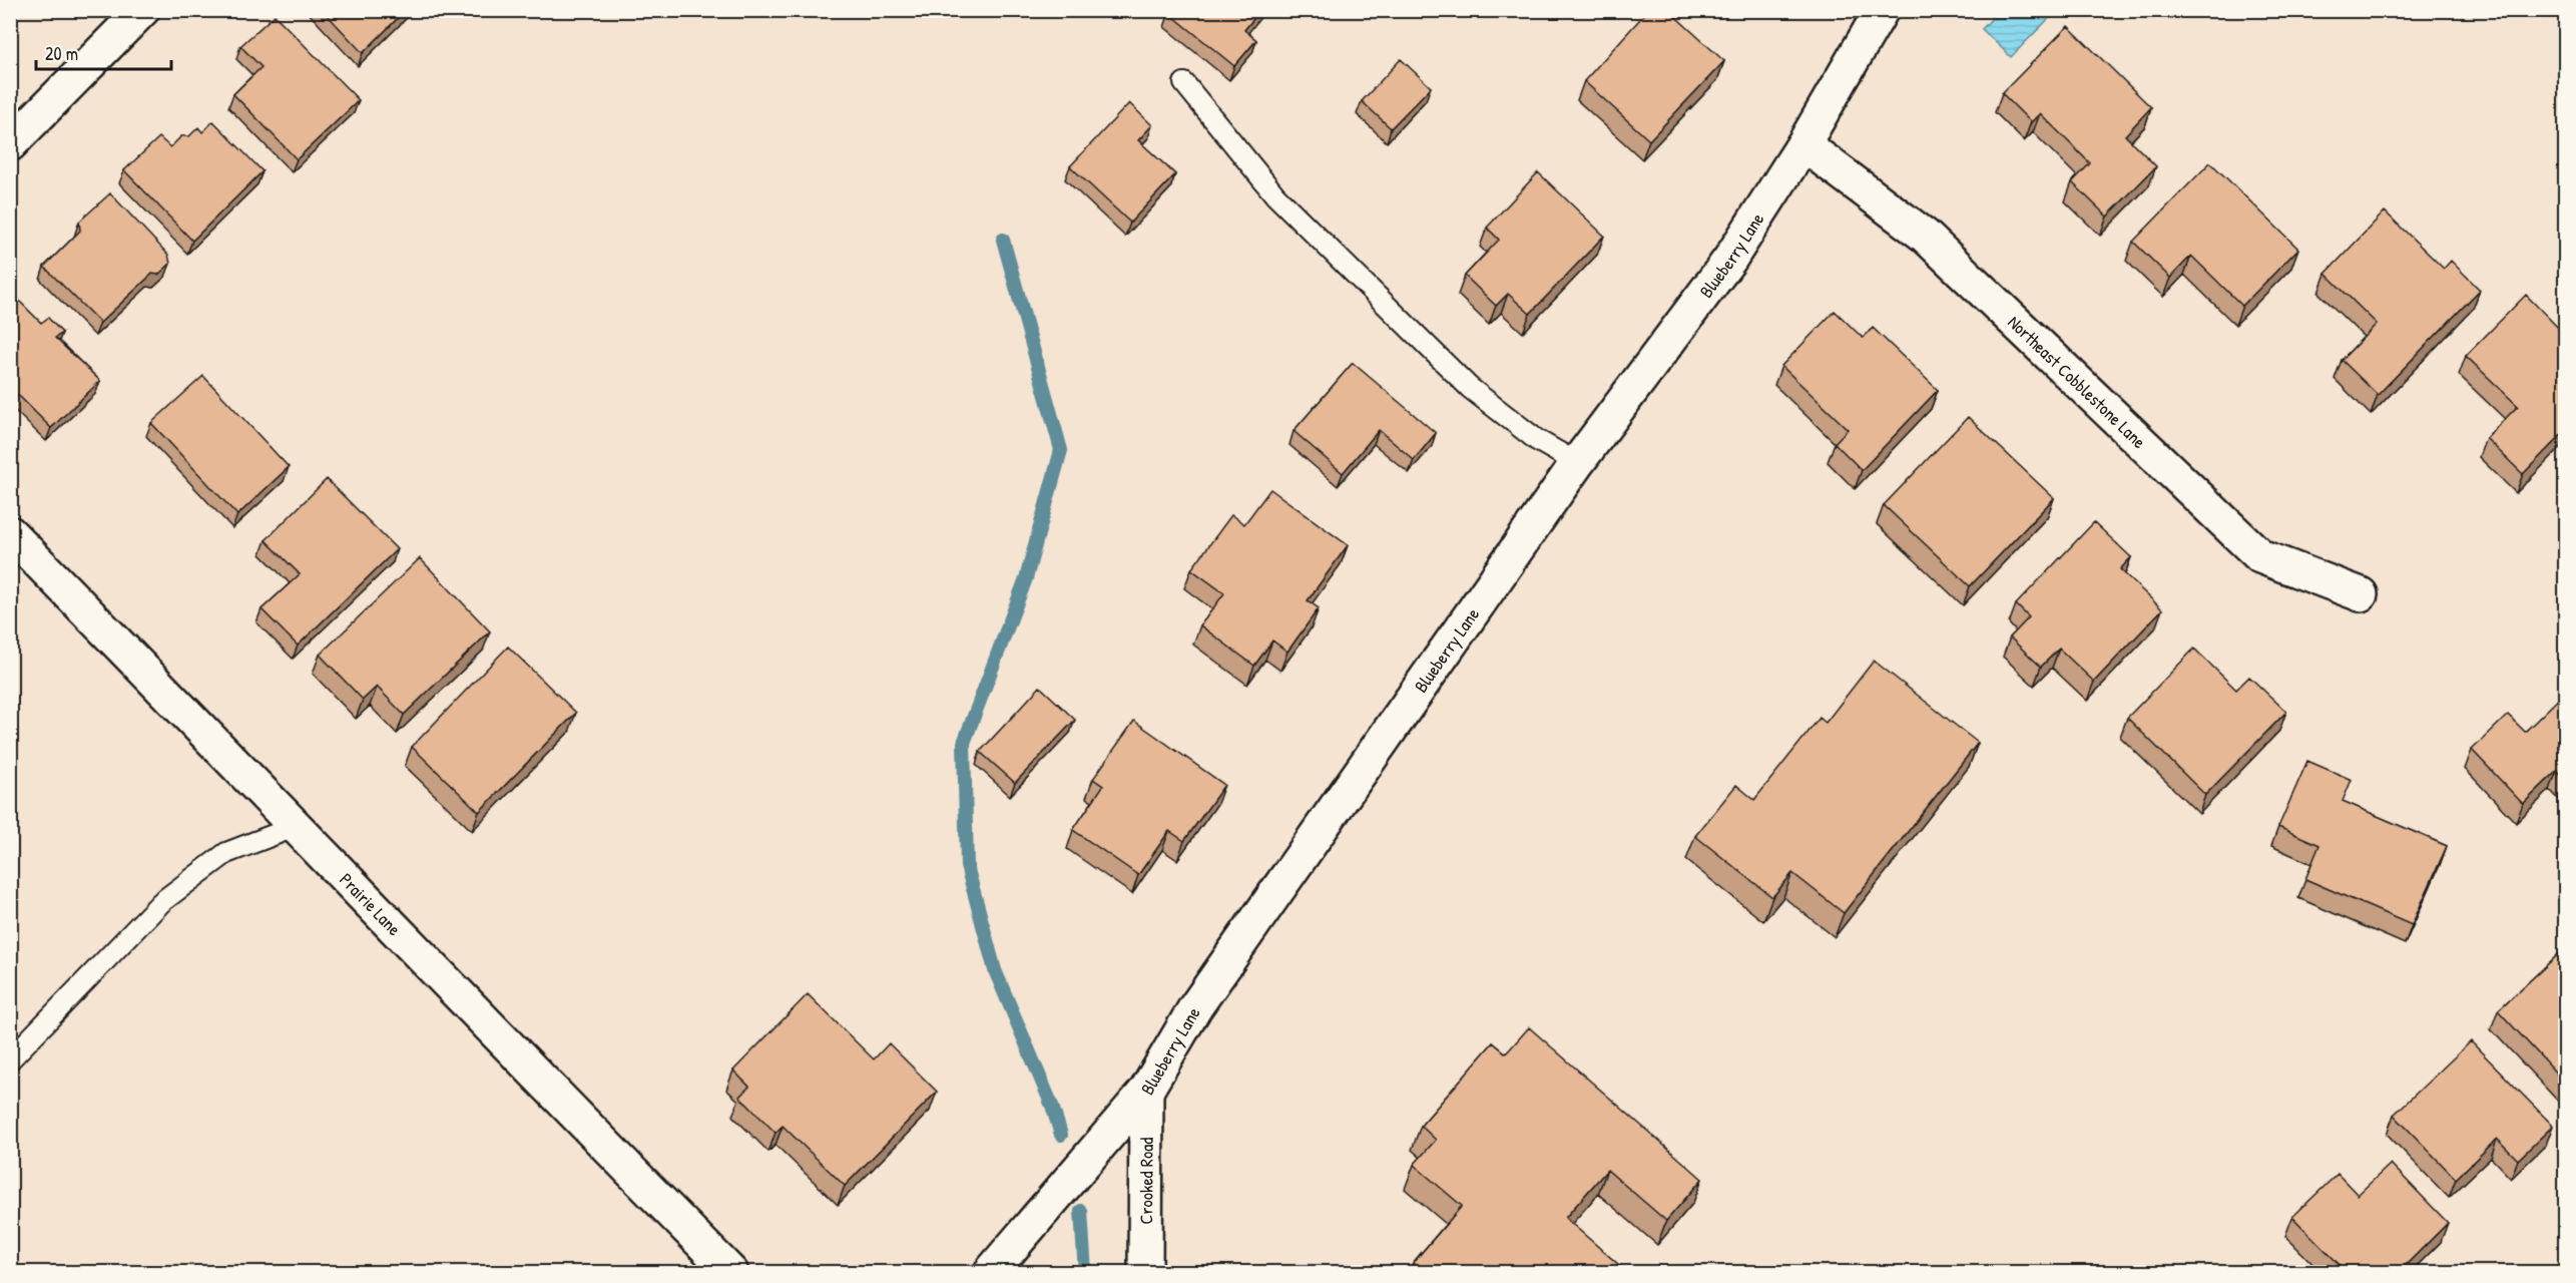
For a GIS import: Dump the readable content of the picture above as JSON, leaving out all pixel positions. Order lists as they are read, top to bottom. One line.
{"streets":{"street":["Blueberry Lane","Northeast Cobblestone Lane","Prairie Lane","Crooked Road"]},"crossings":[["Blueberry Lane","Northeast Cobblestone Lane"],["Blueberry Lane","Crooked Road"]],"scale_bar":"20 m"}
